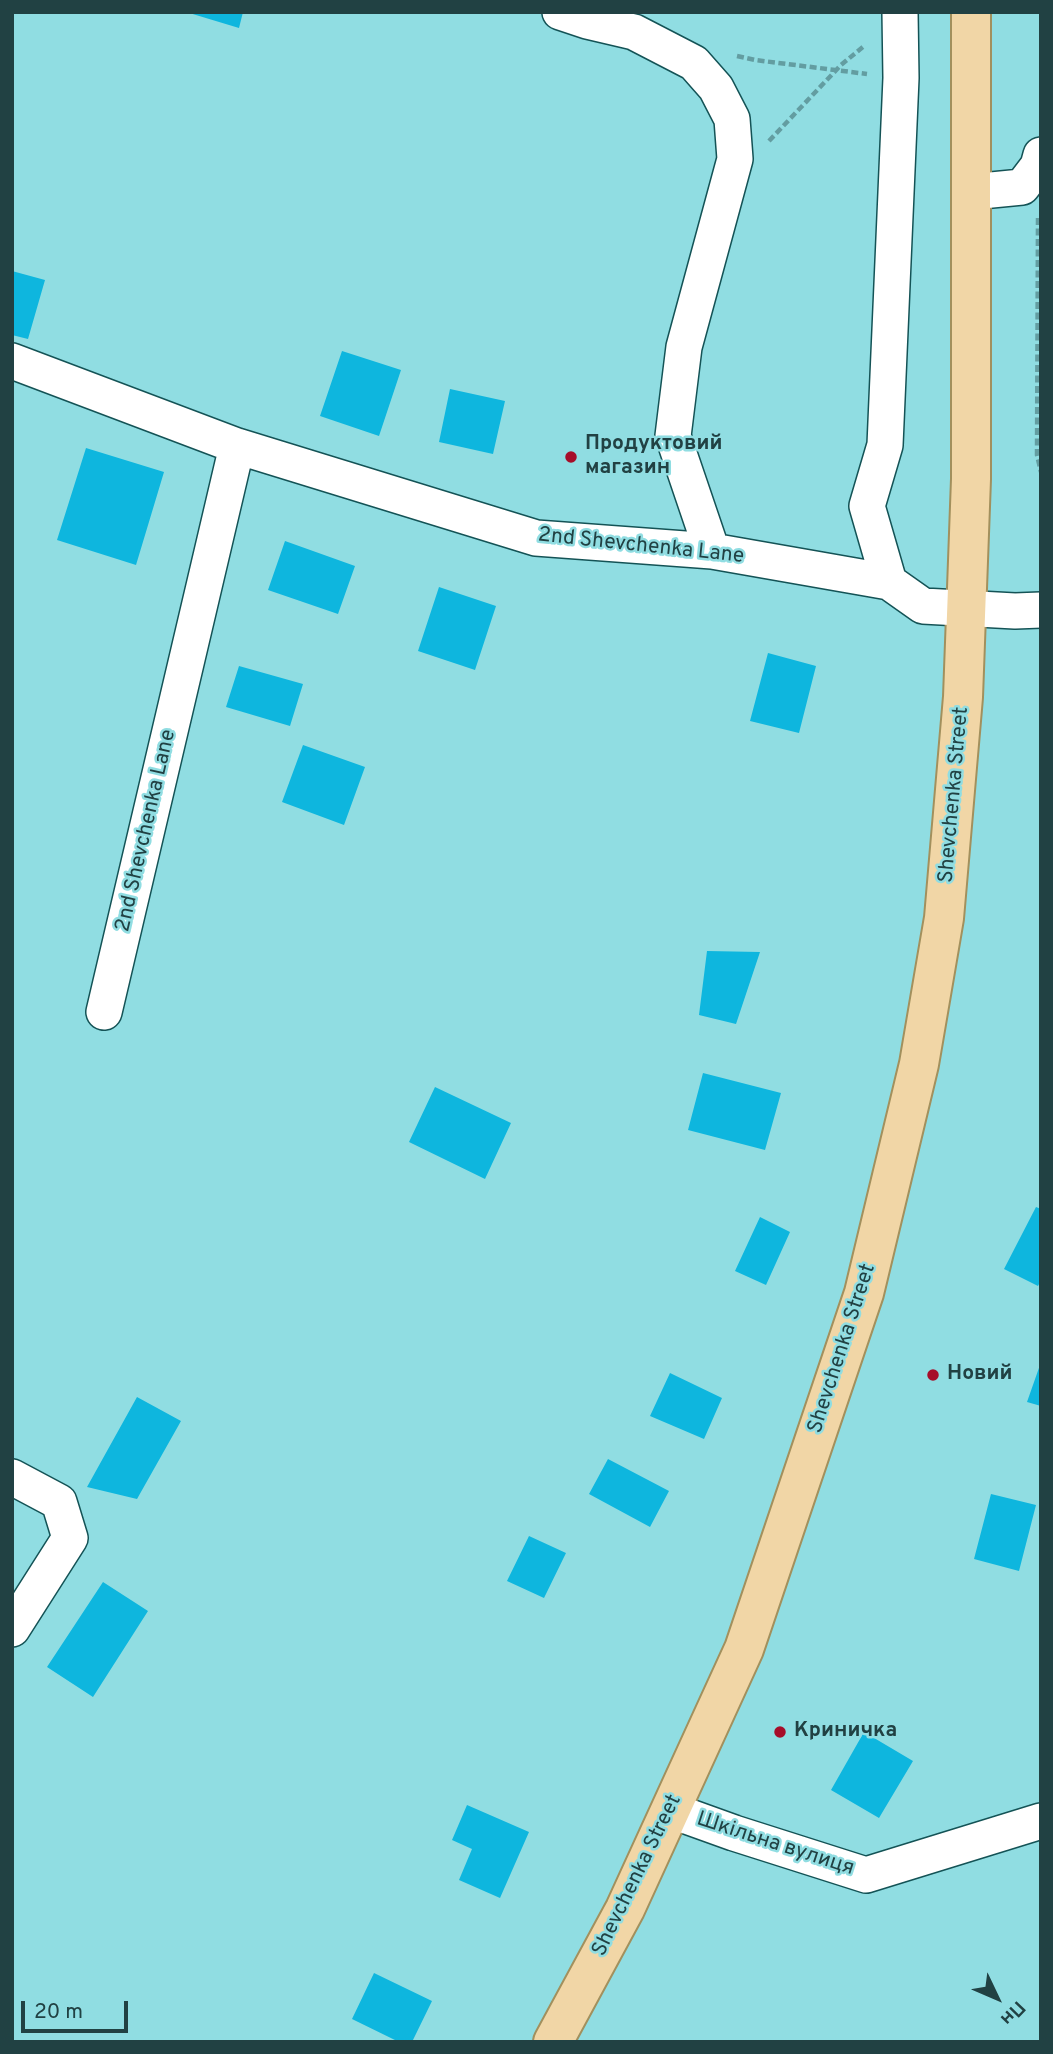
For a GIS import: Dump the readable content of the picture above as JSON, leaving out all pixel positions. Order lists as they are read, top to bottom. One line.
{"streets":{"main road":["Shevchenka Street"],"street":["2nd Shevchenka Lane","Шкільна вулиця"]},"crossings":[["Shevchenka Street","Шкільна вулиця"]],"places":["Продуктовий магазин","Новий","Криничка"],"scale_bar":"20 m","north":"bottom right"}
